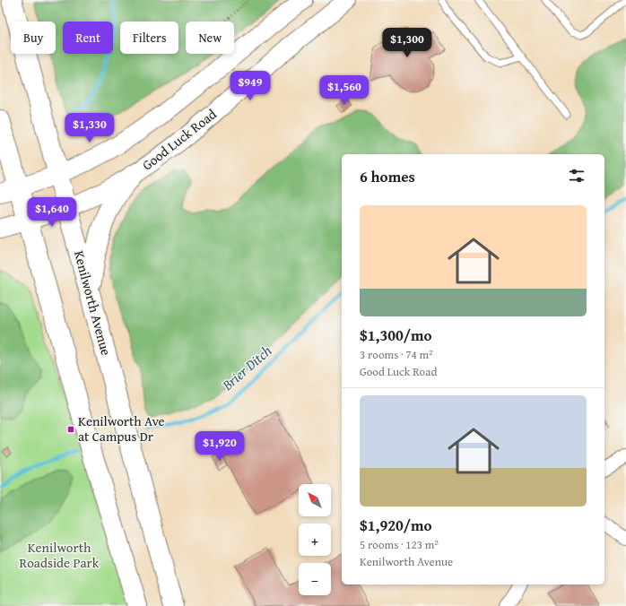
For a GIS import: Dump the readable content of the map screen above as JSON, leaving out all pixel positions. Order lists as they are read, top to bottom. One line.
{"streets":{"main road":["Good Luck Road","Kenilworth Avenue"]},"crossings":[["Good Luck Road","Kenilworth Avenue"]],"water":["Brier Ditch"],"parks":["Kenilworth Roadside Park"],"places":{"transit":["Kenilworth Ave at Campus Dr"]},"north":"top left","page":{"chip":["Buy","Rent","Filters","New"],"price":["$1,300","$949","$1,560","$1,330","$1,640","$1,920"],"heading":"6 homes","list":[{"name":"$1,300/mo","note":"3 rooms · 74 m² · Good Luck Road"},{"name":"$1,920/mo","note":"5 rooms · 123 m² · Kenilworth Avenue"}],"map_buttons":["+","−"]}}
